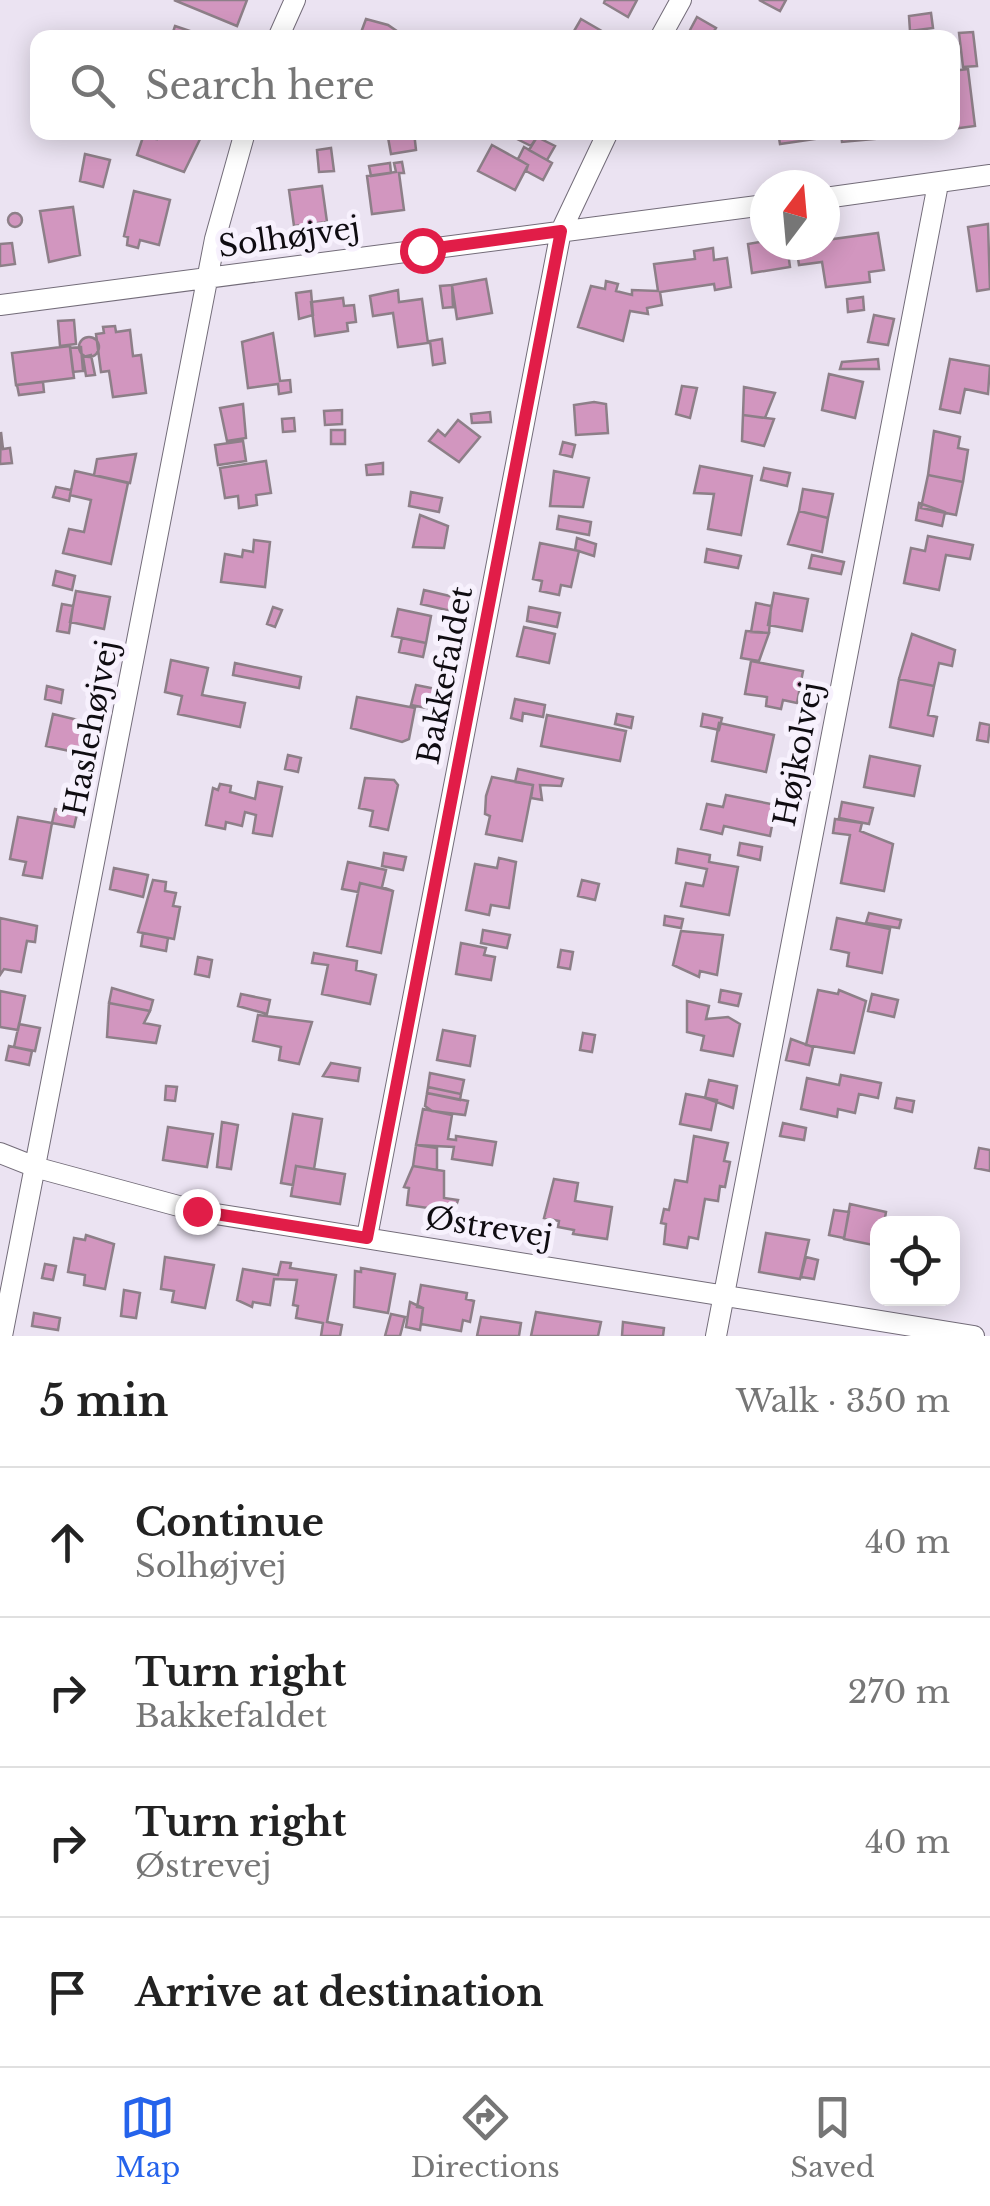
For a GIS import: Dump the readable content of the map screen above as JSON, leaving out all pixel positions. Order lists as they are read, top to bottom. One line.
{"streets":{"street":["Solhøjvej","Bakkefaldet","Haslehøjvej","Højkolvej","Østrevej"]},"crossings":[["Solhøjvej","Bakkefaldet"],["Solhøjvej","Haslehøjvej"],["Bakkefaldet","Østrevej"],["Haslehøjvej","Østrevej"],["Højkolvej","Østrevej"]],"north":"top","page":{"search":"Search here","heading":["5 min","Walk · 350 m"],"list":[["Continue","Solhøjvej","40 m"],["Turn right","Bakkefaldet","270 m"],["Turn right","Østrevej","40 m"],"Arrive at destination"],"nav":["Map","Directions","Saved"]}}
